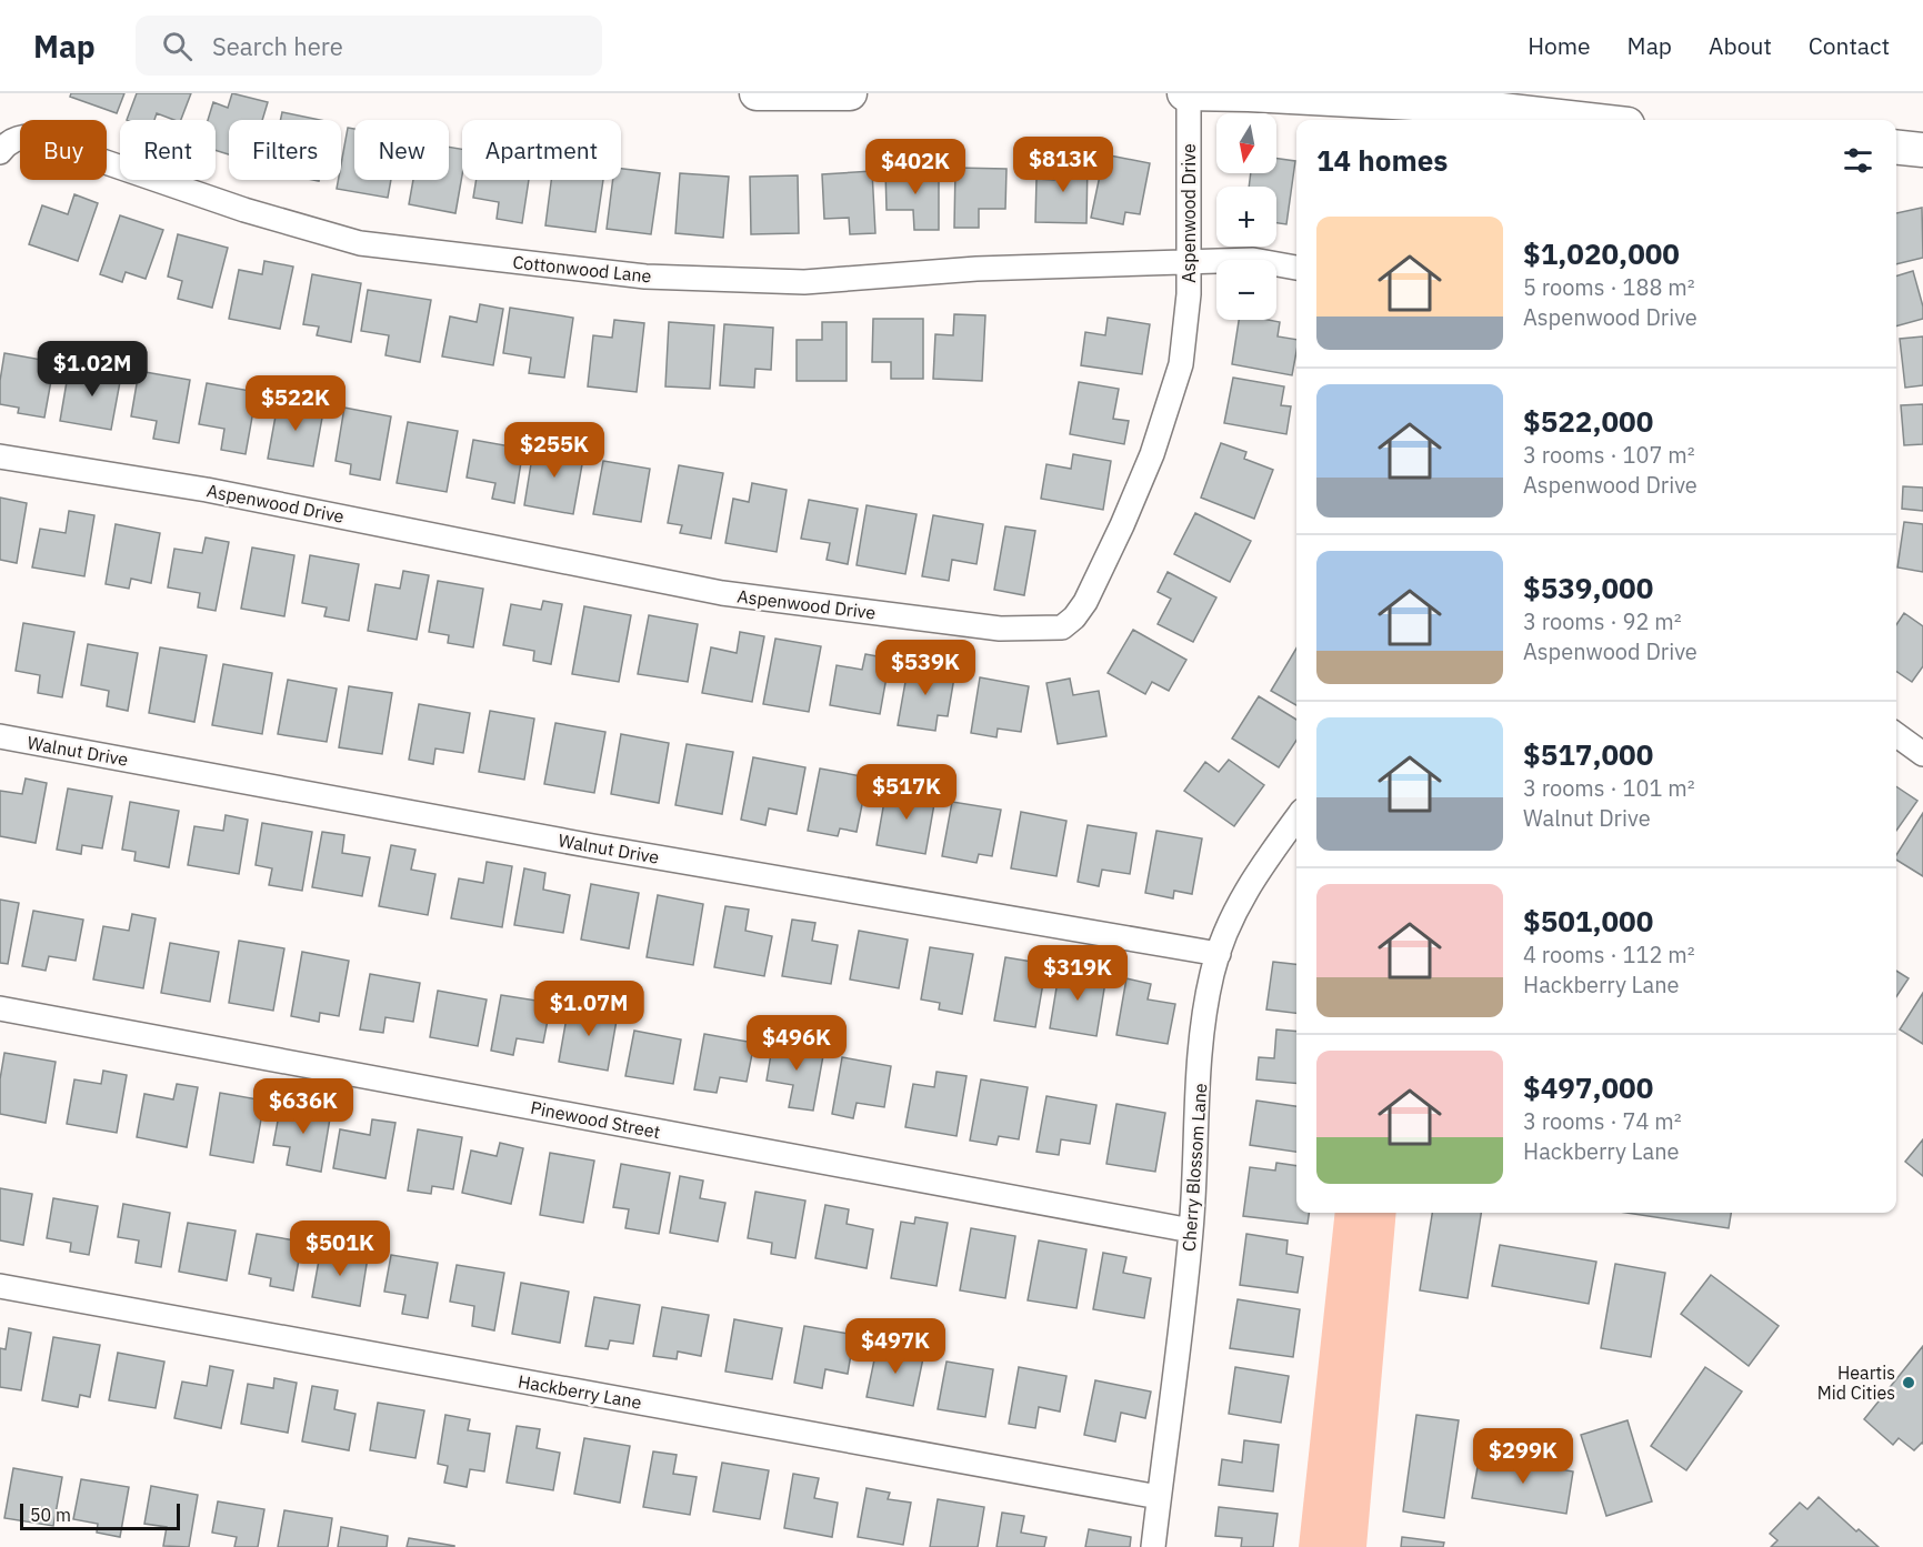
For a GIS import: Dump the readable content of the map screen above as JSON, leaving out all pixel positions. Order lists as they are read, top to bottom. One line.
{"streets":{"street":["Aspenwood Drive","Cottonwood Lane","Walnut Drive","Pinewood Street","Cherry Blossom Lane","Hackberry Lane"]},"crossings":[["Aspenwood Drive","Cottonwood Lane"],["Walnut Drive","Cherry Blossom Lane"],["Pinewood Street","Cherry Blossom Lane"],["Cherry Blossom Lane","Hackberry Lane"]],"places":["Heartis Mid Cities"],"scale_bar":"50 m","north":"bottom","page":{"header":"Map","search":"Search here","nav":["Home","Map","About","Contact"],"map_buttons":["+","−"],"chip":["Buy","Rent","Filters","New","Apartment"],"heading":"14 homes","price":["$813K","$402K","$1.02M","$522K","$255K","$539K","$517K","$319K","$1.07M","$496K","$636K","$501K","$497K","$299K"],"list":[{"name":"$1,020,000","note":"5 rooms · 188 m² · Aspenwood Drive"},{"name":"$522,000","note":"3 rooms · 107 m² · Aspenwood Drive"},{"name":"$539,000","note":"3 rooms · 92 m² · Aspenwood Drive"},{"name":"$517,000","note":"3 rooms · 101 m² · Walnut Drive"},{"name":"$501,000","note":"4 rooms · 112 m² · Hackberry Lane"},{"name":"$497,000","note":"3 rooms · 74 m² · Hackberry Lane"}],"scale":"50 m"}}
